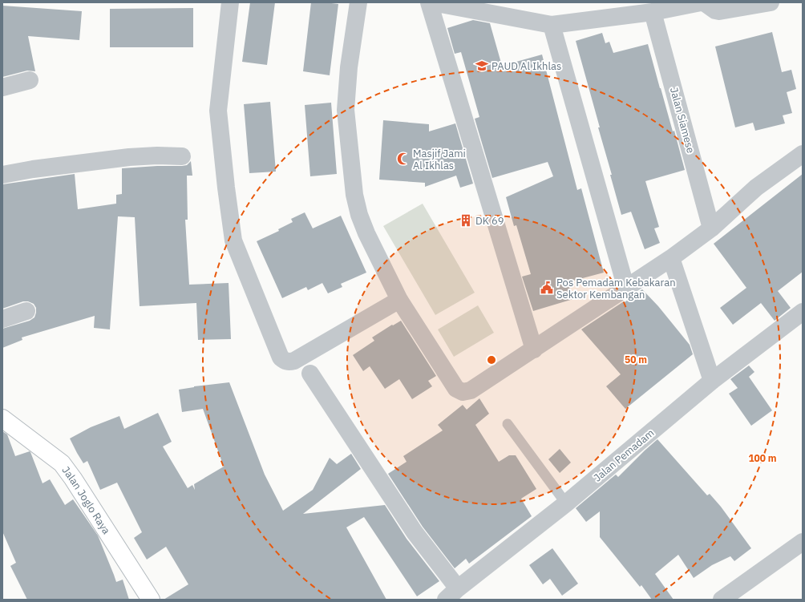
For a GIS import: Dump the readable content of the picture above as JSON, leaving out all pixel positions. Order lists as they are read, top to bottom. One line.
{"streets":{"main road":["Jalan Joglo Raya"],"street":["Jalan Siamese","Jalan Pemadam"]},"places":{"school or university":["PAUD Al Ikhlas"],"mosque":["Masjif Jami Al Ikhlas"],"building":["DK 69"],"public building":["Pos Pemadam Kebakaran Sektor Kembangan"]},"rings":["50 m","100 m"]}
